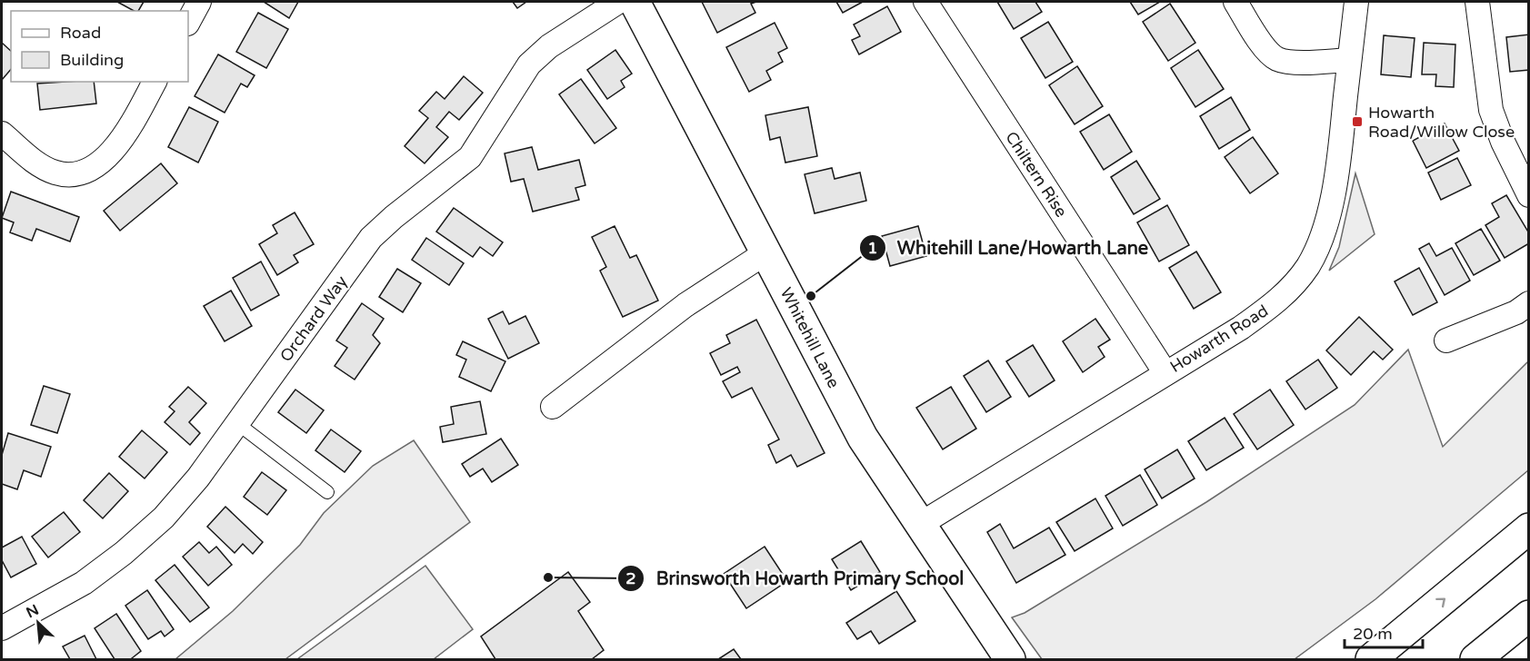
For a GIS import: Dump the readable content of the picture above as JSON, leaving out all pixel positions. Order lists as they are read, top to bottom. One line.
{"streets":{"main road":["Whitehill Lane"],"street":["Chiltern Rise","Orchard Way","Howarth Road"]},"crossings":[["Chiltern Rise","Howarth Road"],["Whitehill Lane","Howarth Road"]],"places":{"transit":["Howarth Road/Willow Close"],"other":["Whitehill Lane/Howarth Lane","Brinsworth Howarth Primary School"]},"legend":["Road","Building"],"scale_bar":"20 m","north":"top left"}
